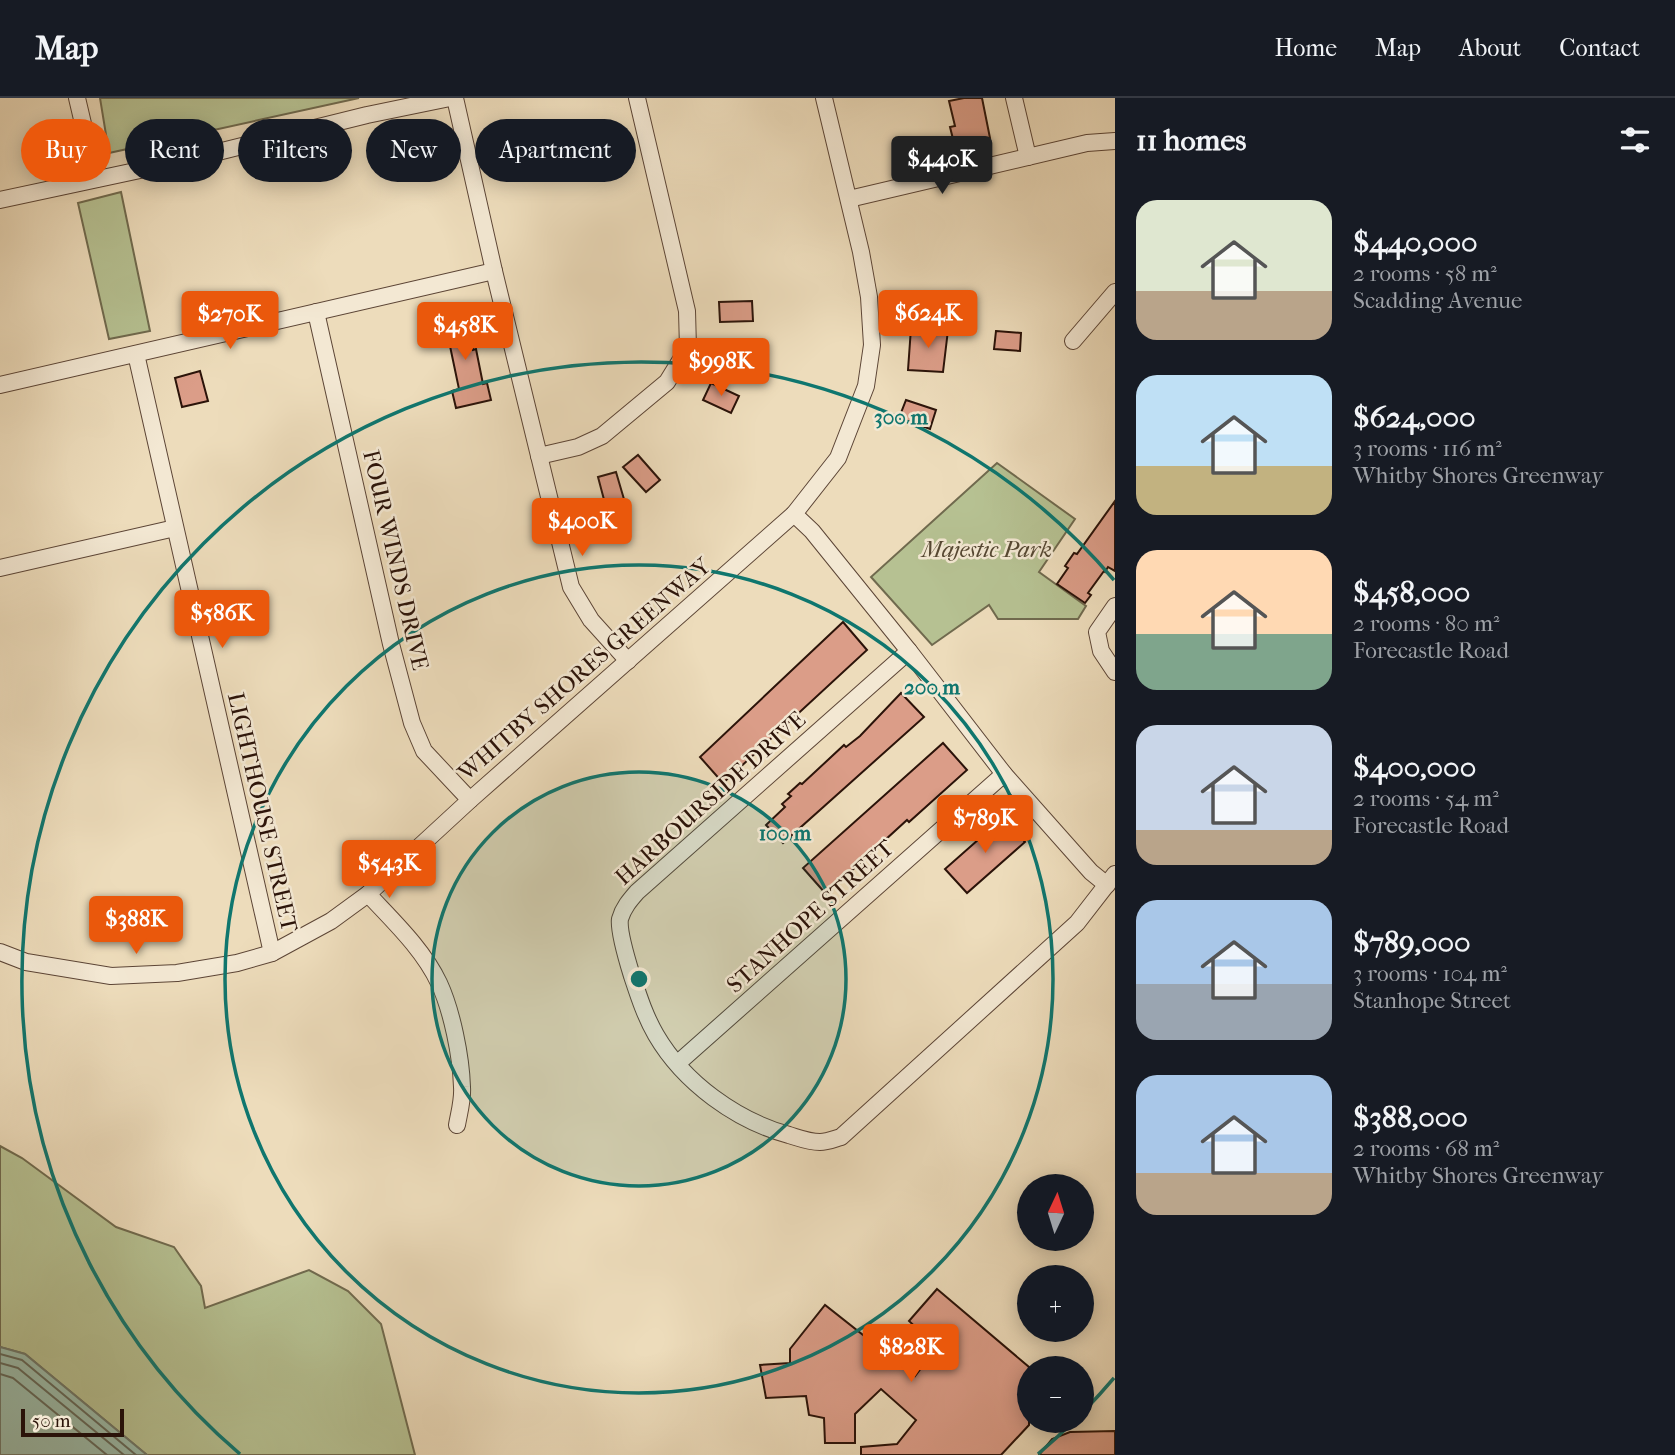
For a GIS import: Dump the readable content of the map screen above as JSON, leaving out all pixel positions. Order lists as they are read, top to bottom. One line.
{"streets":{"street":["FOUR WINDS DRIVE","WHITBY SHORES GREENWAY","HARBOURSIDE DRIVE","LIGHTHOUSE STREET","STANHOPE STREET"]},"crossings":[["FOUR WINDS DRIVE","WHITBY SHORES GREENWAY"],["WHITBY SHORES GREENWAY","LIGHTHOUSE STREET"],["HARBOURSIDE DRIVE","STANHOPE STREET"]],"parks":["Majestic Park"],"scale_bar":"50 m","north":"top","page":{"header":"Map","nav":["Home","Map","About","Contact"],"heading":"11 homes","chip":["Buy","Rent","Filters","New","Apartment"],"price":["$440K","$624K","$270K","$458K","$998K","$400K","$586K","$789K","$543K","$388K","$828K"],"list":[{"name":"$440,000","note":"2 rooms · 58 m² · Scadding Avenue"},{"name":"$624,000","note":"3 rooms · 116 m² · Whitby Shores Greenway"},{"name":"$458,000","note":"2 rooms · 80 m² · Forecastle Road"},{"name":"$400,000","note":"2 rooms · 54 m² · Forecastle Road"},{"name":"$789,000","note":"3 rooms · 104 m² · Stanhope Street"},{"name":"$388,000","note":"2 rooms · 68 m² · Whitby Shores Greenway"}],"map_buttons":["+","−"],"scale":"50 m"},"rings":["300 m","200 m","100 m"]}
